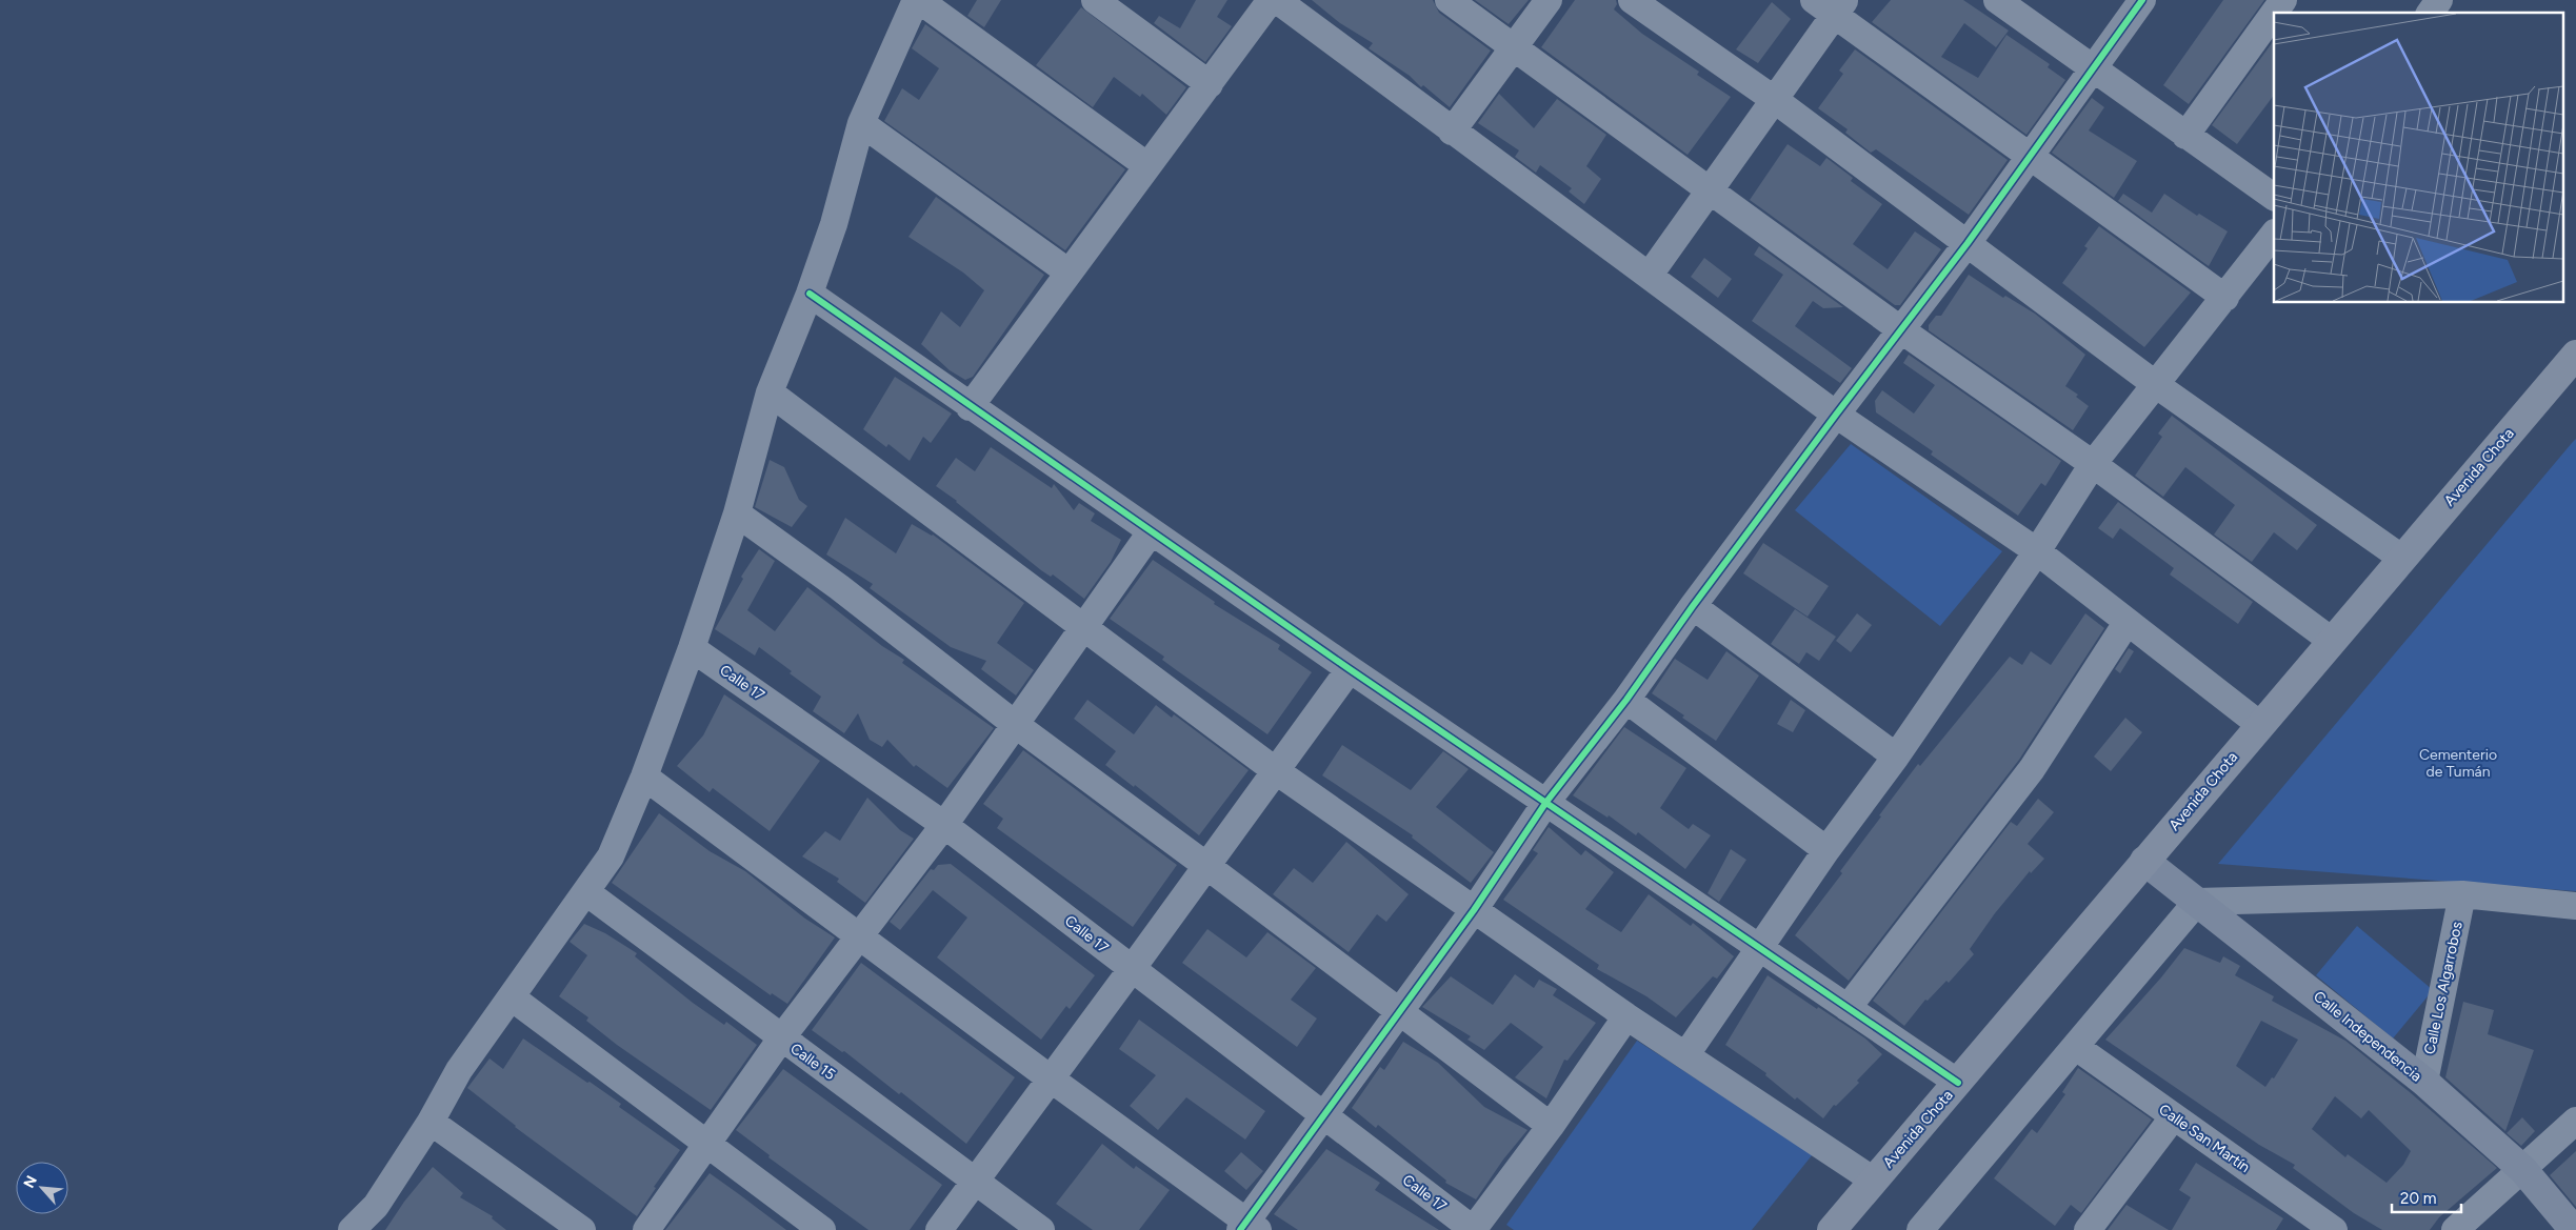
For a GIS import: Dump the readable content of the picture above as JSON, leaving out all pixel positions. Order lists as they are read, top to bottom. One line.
{"streets":{"highway":["Avenida Chota"],"street":["Calle 17","Calle Los Algarrobos","Calle Independencia","Calle 15","Calle San Martín"]},"crossings":[["Avenida Chota","Calle Independencia"],["Calle Los Algarrobos","Calle Independencia"]],"parks":["Cementerio de Tumán"],"scale_bar":"20 m","north":"top left"}
